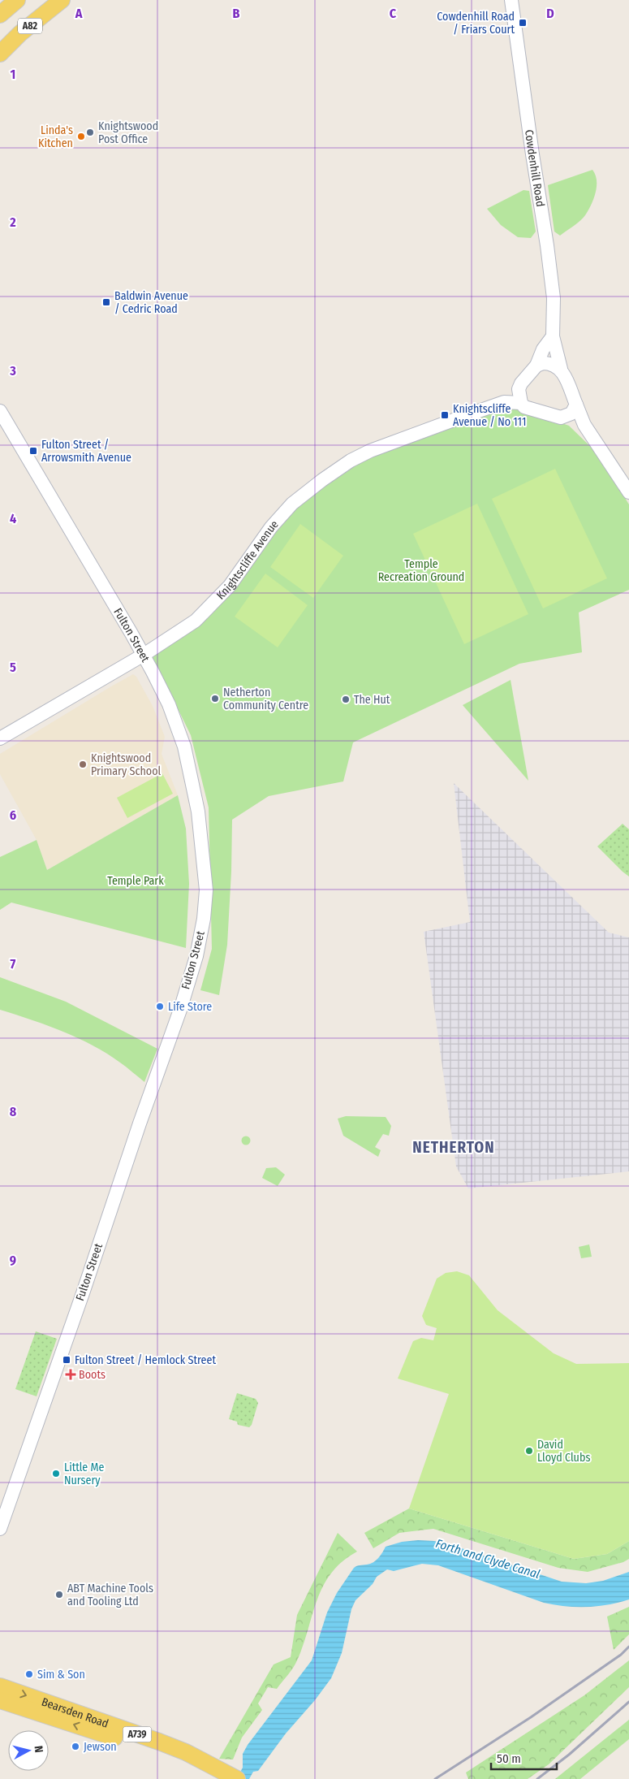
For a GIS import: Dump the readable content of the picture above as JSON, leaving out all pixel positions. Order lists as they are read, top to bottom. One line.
{"streets":{"main road":["A82","Bearsden Road","A739"],"street":["Cowdenhill Road","Knightscliffe Avenue","Fulton Street"]},"crossings":[["Cowdenhill Road","Knightscliffe Avenue"],["Knightscliffe Avenue","Fulton Street"]],"districts":["NETHERTON"],"water":["Forth and Clyde Canal"],"parks":["Temple Recreation Ground","Temple Park"],"places":{"transit":["Cowdenhill Road / Friars Court","Baldwin Avenue / Cedric Road","Knightscliffe Avenue / No 111","Fulton Street / Arrowsmith Avenue","Fulton Street / Hemlock Street"],"other":["Knightswood Post Office","Linda's Kitchen","Netherton Community Centre","The Hut","Knightswood Primary School","Life Store","David Lloyd Clubs","Little Me Nursery","ABT Machine Tools and Tooling Ltd","Sim & Son","Jewson"],"health":["Boots"]},"scale_bar":"50 m","north":"right","grid":{"columns":["A","B","C","D"],"rows":["1","2","3","4","5","6","7","8","9"]}}
